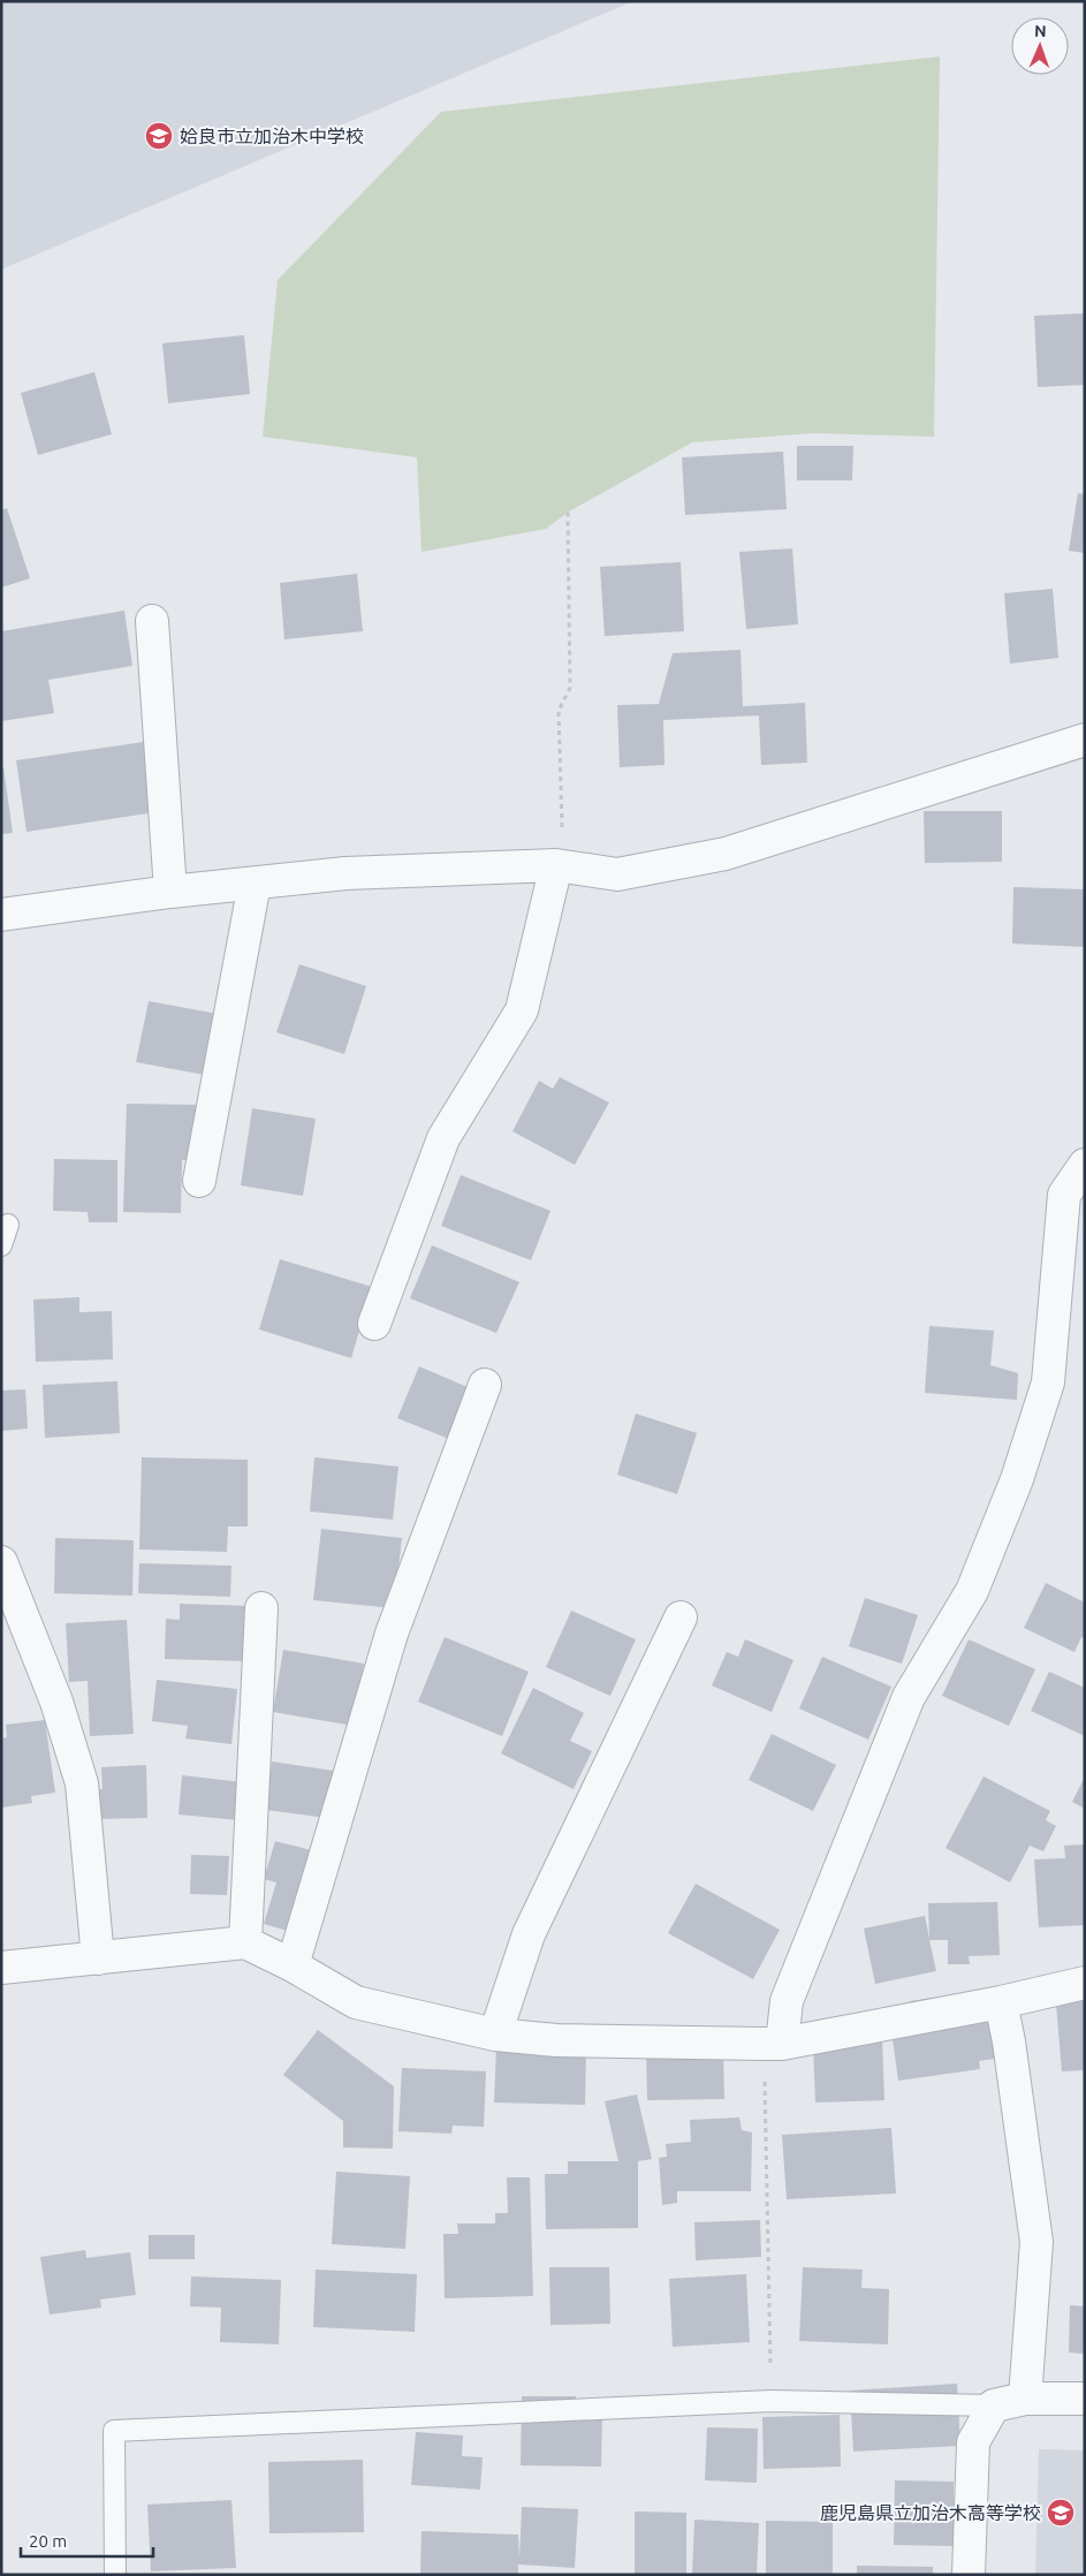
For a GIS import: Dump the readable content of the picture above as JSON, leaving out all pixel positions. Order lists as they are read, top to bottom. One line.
{"places":{"school or university":["姶良市立加治木中学校","鹿児島県立加治木高等学校"]},"scale_bar":"20 m","north":"top"}
